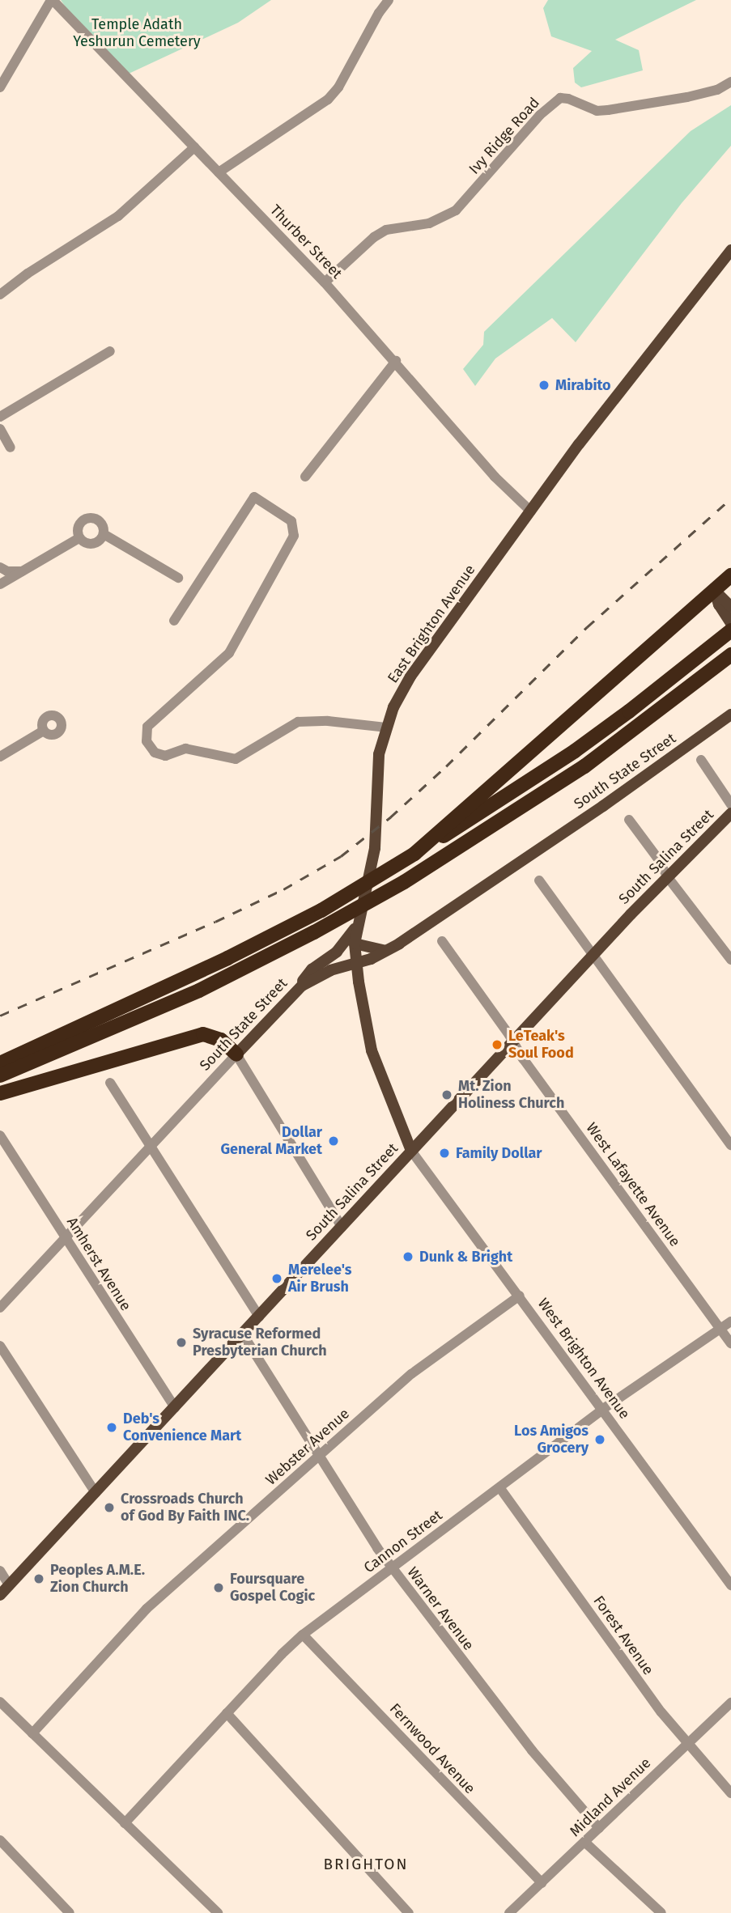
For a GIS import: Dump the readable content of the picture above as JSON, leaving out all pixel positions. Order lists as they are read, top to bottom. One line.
{"streets":{"main road":["East Brighton Avenue","South State Street","South Salina Street"],"street":["Ivy Ridge Road","Thurber Street","West Lafayette Avenue","Amherst Avenue","West Brighton Avenue","Webster Avenue","Cannon Street","Warner Avenue","Forest Avenue","Fernwood Avenue","Midland Avenue"]},"crossings":[["Ivy Ridge Road","Thurber Street"],["Thurber Street","East Brighton Avenue"],["East Brighton Avenue","South State Street"],["East Brighton Avenue","South Salina Street"],["East Brighton Avenue","West Brighton Avenue"],["South State Street","Amherst Avenue"],["South Salina Street","West Lafayette Avenue"],["South Salina Street","Amherst Avenue"],["South Salina Street","West Brighton Avenue"],["South Salina Street","Warner Avenue"],["West Lafayette Avenue","Cannon Street"],["West Brighton Avenue","Webster Avenue"],["West Brighton Avenue","Cannon Street"],["Webster Avenue","Warner Avenue"],["Cannon Street","Warner Avenue"],["Cannon Street","Forest Avenue"],["Cannon Street","Fernwood Avenue"],["Warner Avenue","Midland Avenue"],["Forest Avenue","Midland Avenue"],["Fernwood Avenue","Midland Avenue"]],"districts":["BRIGHTON"],"parks":["Temple Adath Yeshurun Cemetery"],"places":["Mirabito","LeTeak's Soul Food","Mt. Zion Holiness Church","Dollar General Market","Family Dollar","Dunk & Bright","Merelee's Air Brush","Syracuse Reformed Presbyterian Church","Deb's Convenience Mart","Los Amigos Grocery","Crossroads Church of God By Faith INC.","Peoples A.M.E. Zion Church","Foursquare Gospel Cogic"]}
